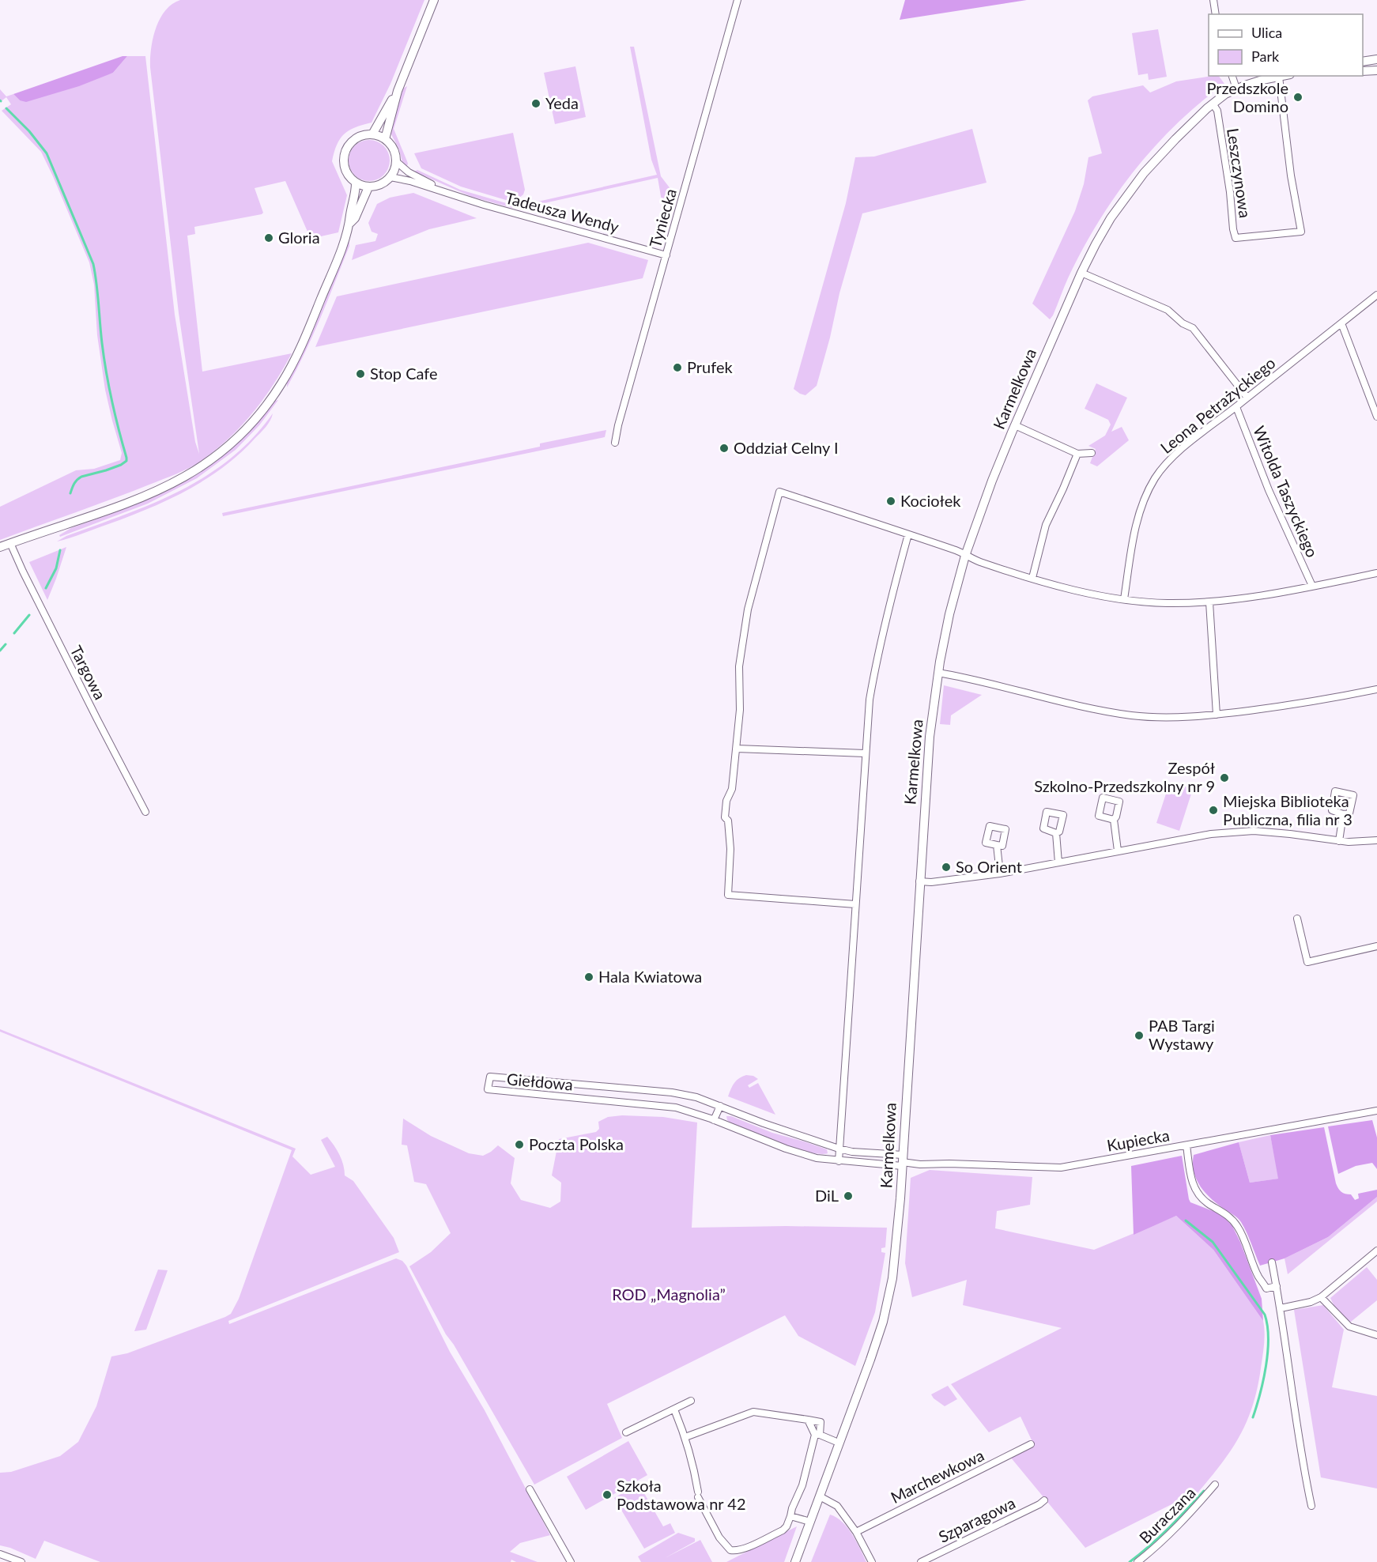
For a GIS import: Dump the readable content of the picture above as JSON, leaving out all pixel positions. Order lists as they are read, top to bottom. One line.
{"streets":{"street":["Leszczynowa","Tadeusza Wendy","Tyniecka","Karmelkowa","Leona Petrażyckiego","Witolda Taszyckiego","Targowa","Giełdowa","Kupiecka","Marchewkowa","Buraczana","Szparagowa"]},"crossings":[["Leszczynowa","Karmelkowa"],["Tadeusza Wendy","Tyniecka"],["Karmelkowa","Giełdowa"],["Karmelkowa","Kupiecka"],["Leona Petrażyckiego","Witolda Taszyckiego"],["Giełdowa","Kupiecka"]],"parks":["ROD „Magnolia”"],"places":["Przedszkole Domino","Yeda","Gloria","Prufek","Stop Cafe","Oddział Celny I","Kociołek","Zespół Szkolno-Przedszkolny nr 9","Miejska Biblioteka Publiczna, filia nr 3","So Orient","Hala Kwiatowa","PAB Targi Wystawy","Poczta Polska","DiL","Szkoła Podstawowa nr 42"],"legend":["Ulica","Park"]}
